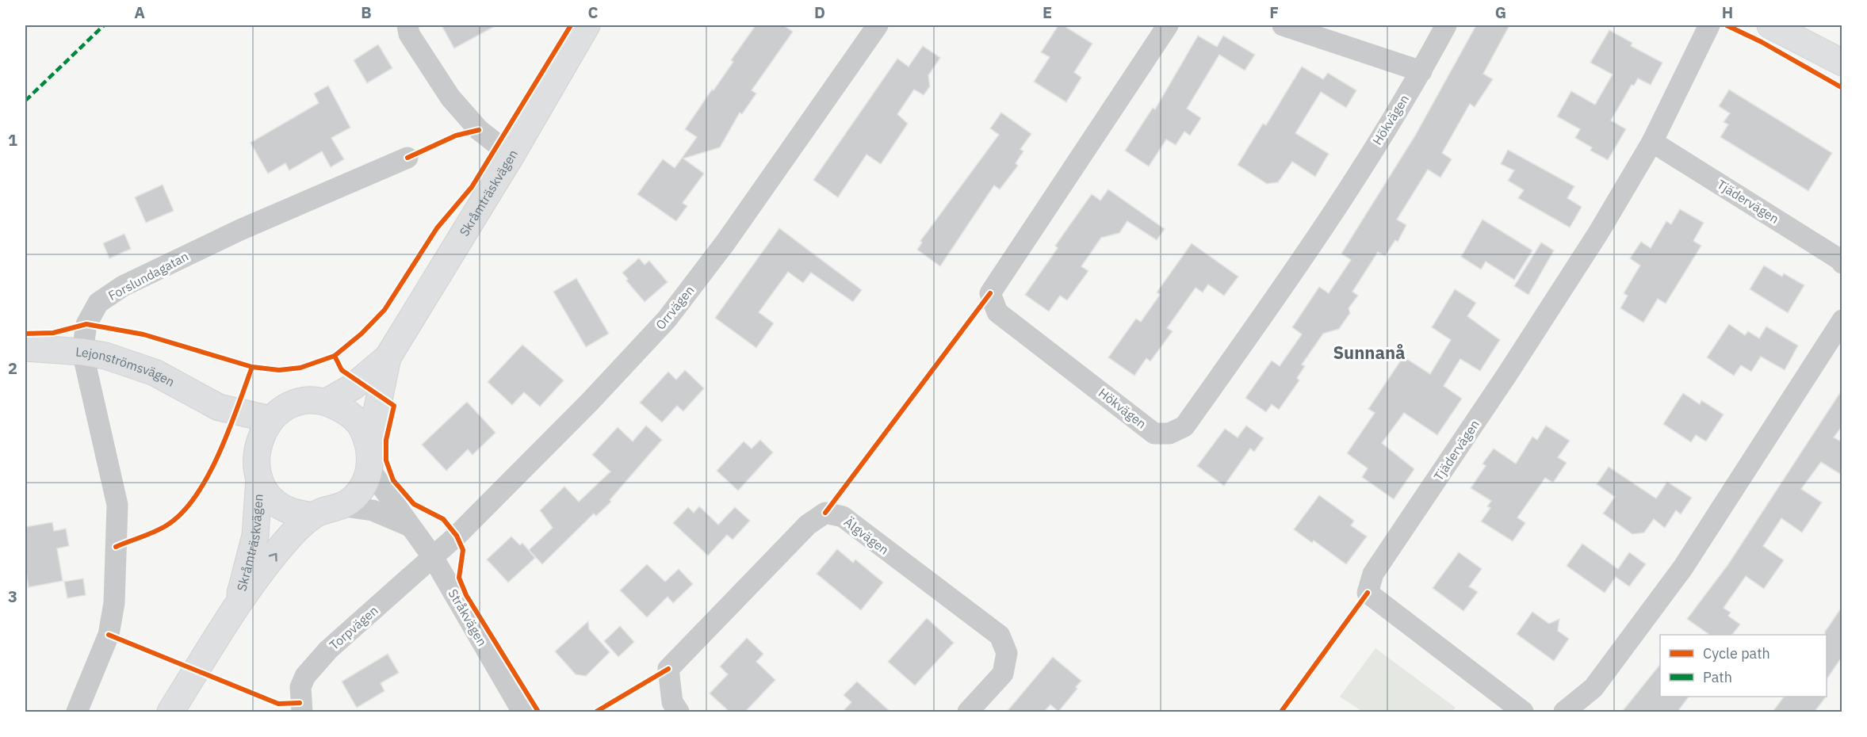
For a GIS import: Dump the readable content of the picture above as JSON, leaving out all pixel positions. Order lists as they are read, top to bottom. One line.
{"streets":{"main road":["Skråmträskvägen","Lejonströmsvägen"],"street":["Hökvägen","Tjädervägen","Forslundagatan","Orrvägen","Älgvägen","Stråkvägen","Torpvägen"]},"crossings":[["Skråmträskvägen","Lejonströmsvägen"],["Skråmträskvägen","Stråkvägen"],["Forslundagatan","Lejonströmsvägen"],["Orrvägen","Stråkvägen"],["Orrvägen","Torpvägen"],["Lejonströmsvägen","Stråkvägen"],["Stråkvägen","Torpvägen"]],"districts":["Sunnanå"],"legend":["Cycle path","Path"],"grid":{"columns":["A","B","C","D","E","F","G","H"],"rows":["1","2","3"]}}
